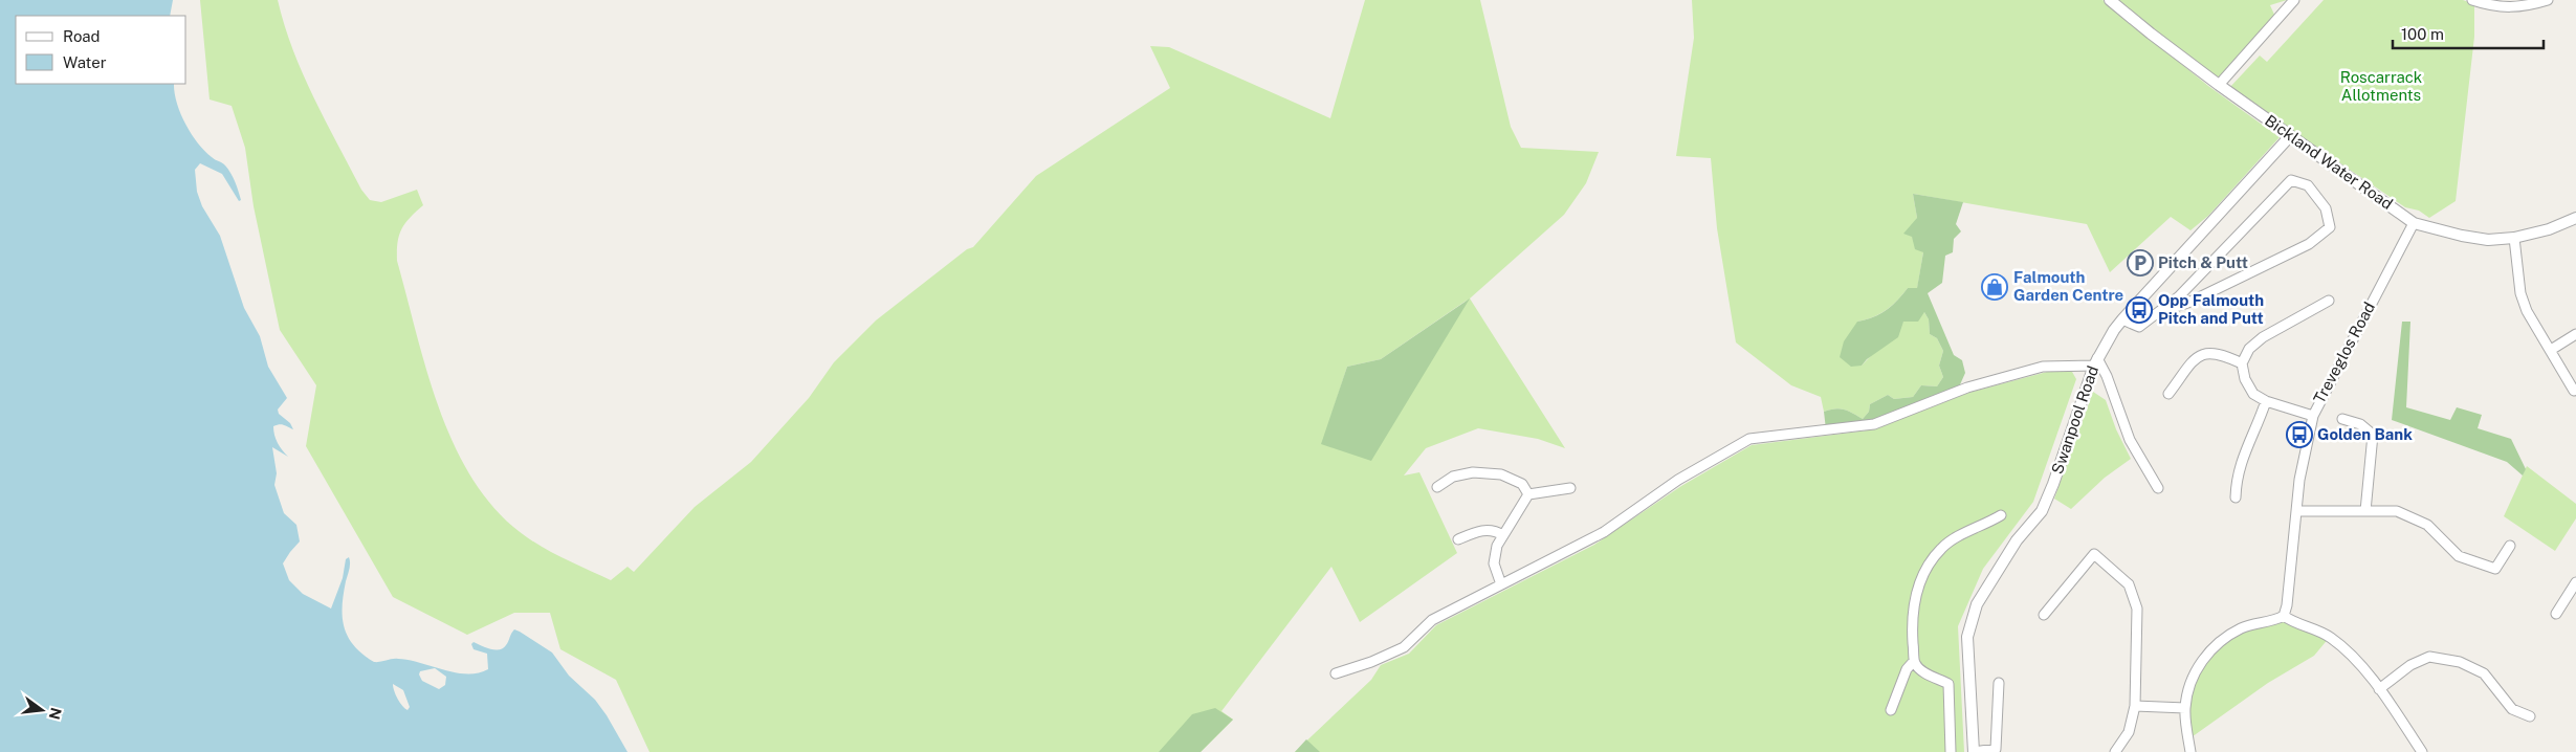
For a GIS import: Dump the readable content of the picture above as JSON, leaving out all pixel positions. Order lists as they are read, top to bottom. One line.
{"streets":{"street":["Bickland Water Road","Treveglos Road","Swanpool Road"]},"crossings":[["Bickland Water Road","Treveglos Road"],["Bickland Water Road","Swanpool Road"]],"parks":["Roscarrack Allotments"],"places":{"parking":["Pitch & Putt"],"shop":["Falmouth Garden Centre"],"bus stop":["Opp Falmouth Pitch and Putt","Golden Bank"]},"legend":["Road","Water"],"scale_bar":"100 m","north":"right"}
